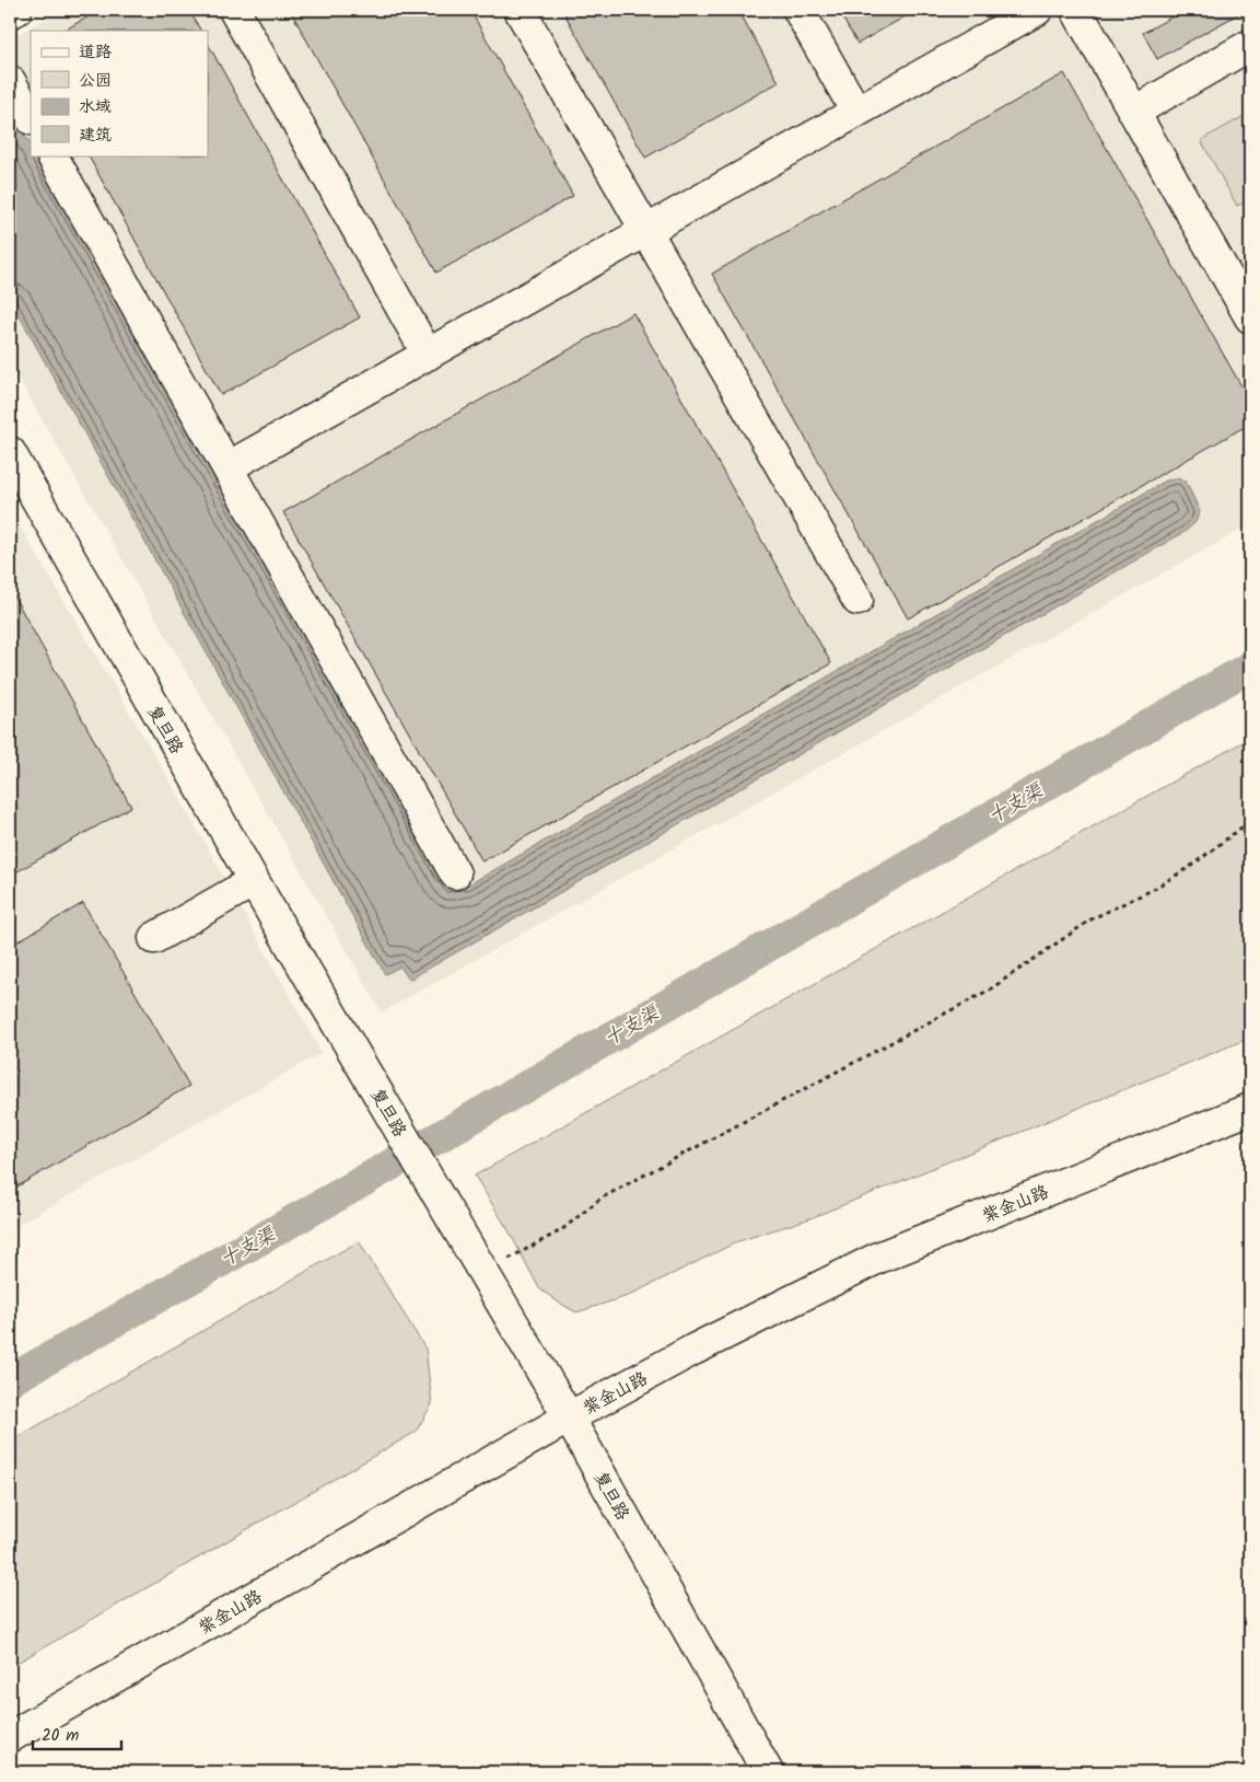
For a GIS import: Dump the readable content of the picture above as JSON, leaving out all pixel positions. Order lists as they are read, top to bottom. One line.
{"streets":{"street":["复旦路","紫金山路"]},"crossings":[["复旦路","紫金山路"]],"water":["十支渠"],"legend":["道路","公园","水域","建筑"],"scale_bar":"20 m"}
